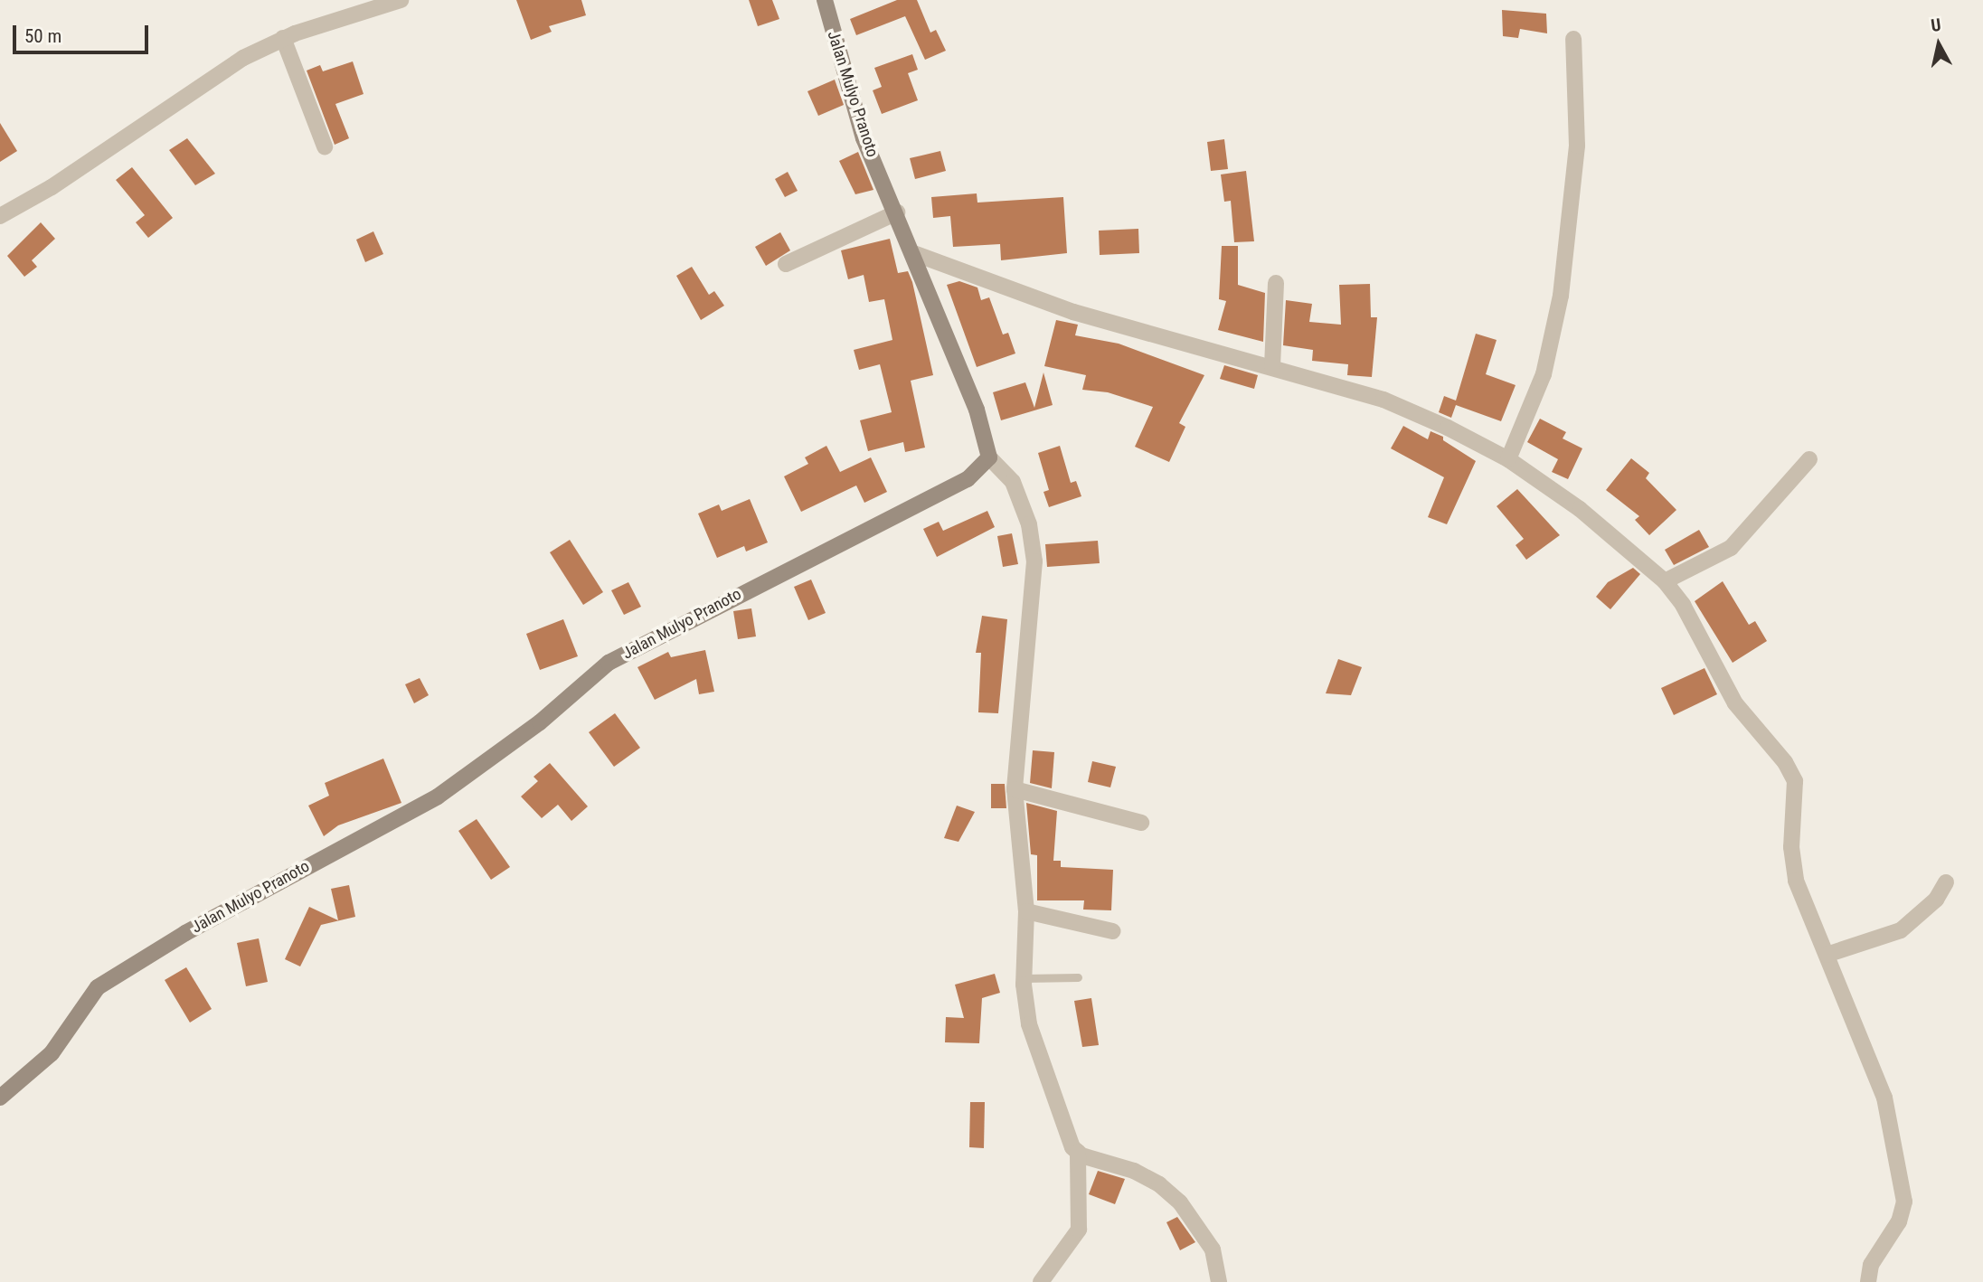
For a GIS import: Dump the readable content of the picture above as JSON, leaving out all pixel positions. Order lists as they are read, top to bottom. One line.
{"streets":{"street":["Jalan Mulyo Pranoto"]},"scale_bar":"50 m","north":"top"}
